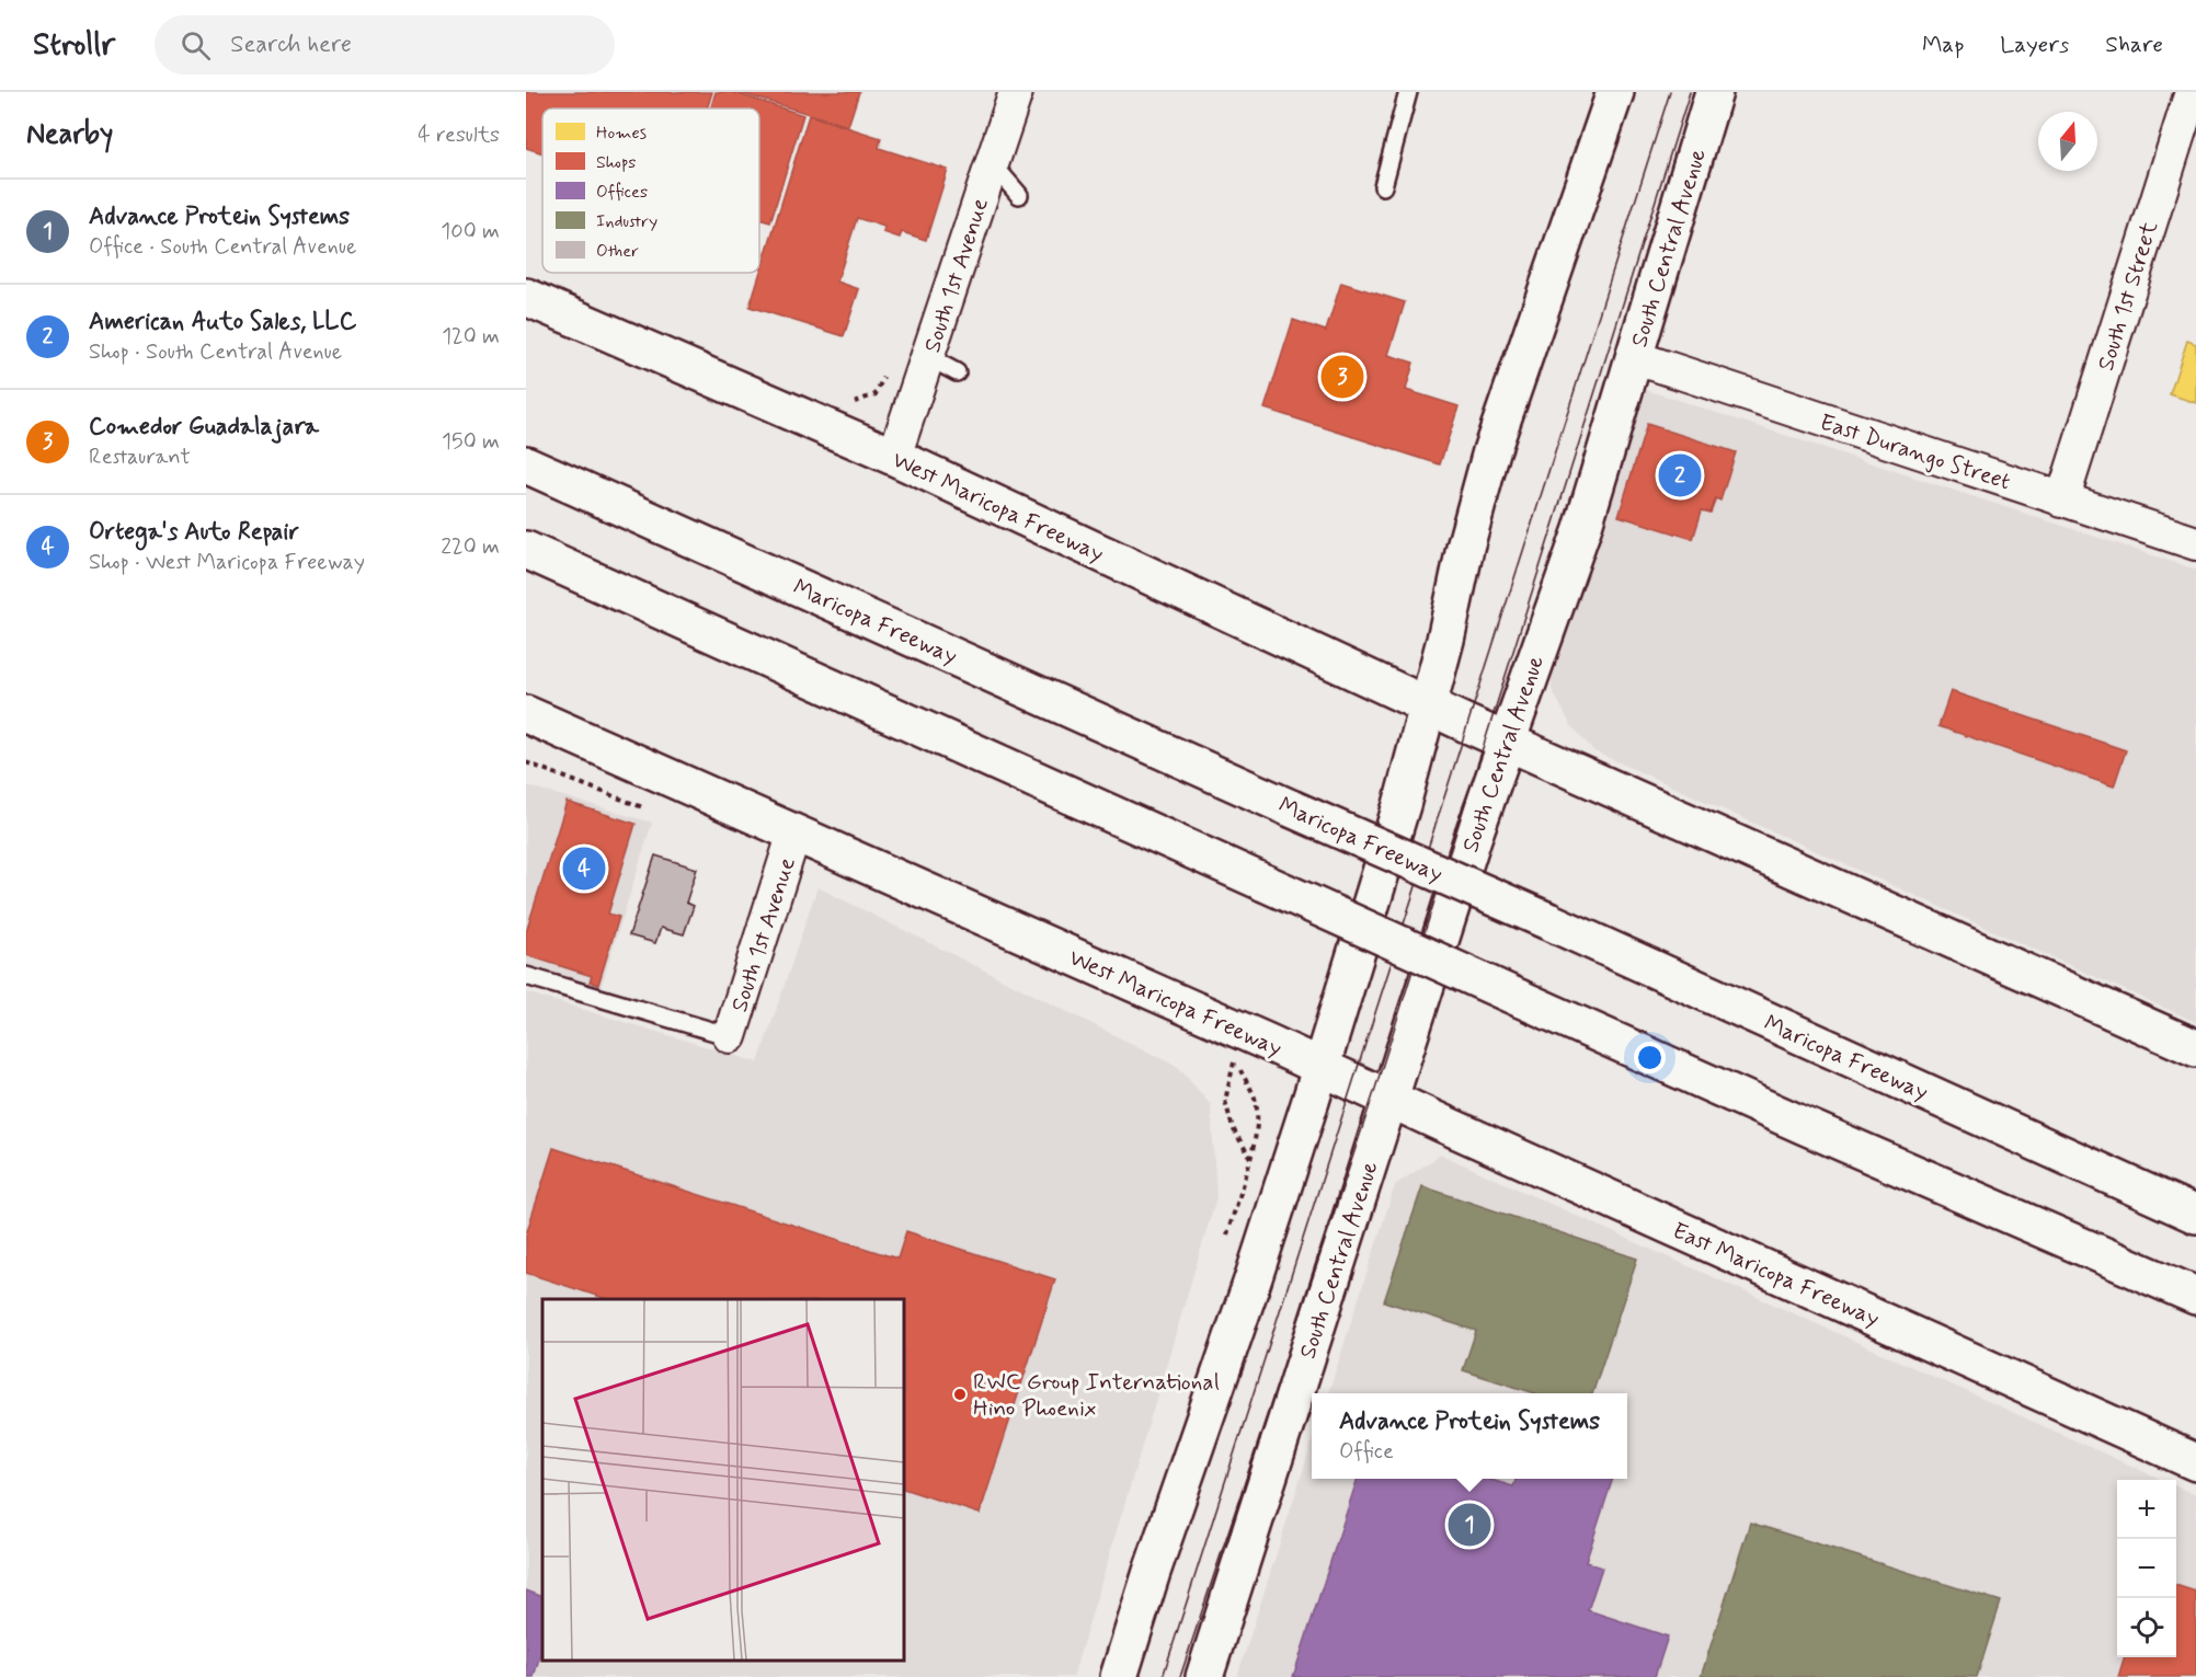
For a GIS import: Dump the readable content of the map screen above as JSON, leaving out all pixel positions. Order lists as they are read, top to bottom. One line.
{"streets":{"main road":["South Central Avenue","West Maricopa Freeway","Maricopa Freeway","East Maricopa Freeway"],"street":["South 1st Avenue","South 1st Street","East Durango Street"]},"crossings":[["South Central Avenue","East Durango Street"],["South Central Avenue","West Maricopa Freeway"],["South Central Avenue","East Maricopa Freeway"],["South 1st Avenue","West Maricopa Freeway"],["South 1st Street","East Durango Street"],["West Maricopa Freeway","East Maricopa Freeway"]],"places":["RWC Group International Hino Phoenix"],"legend":["Homes","Shops","Offices","Industry","Other"],"north":"top","page":{"header":"Strollr","search":"Search here","nav":["Map","Layers","Share"],"heading":["Nearby","4 results"],"list":[{"mark":"1","name":"Advance Protein Systems","note":"Office · South Central Avenue","value":"100 m"},{"mark":"2","name":"American Auto Sales, LLC","note":"Shop · South Central Avenue","value":"120 m"},{"mark":"3","name":"Comedor Guadalajara","note":"Restaurant","value":"150 m"},{"mark":"4","name":"Ortega's Auto Repair","note":"Shop · West Maricopa Freeway","value":"220 m"}],"pins":["3","2","4","1"],"popup":["Advance Protein Systems","Office"],"map_buttons":["+","−"]}}
